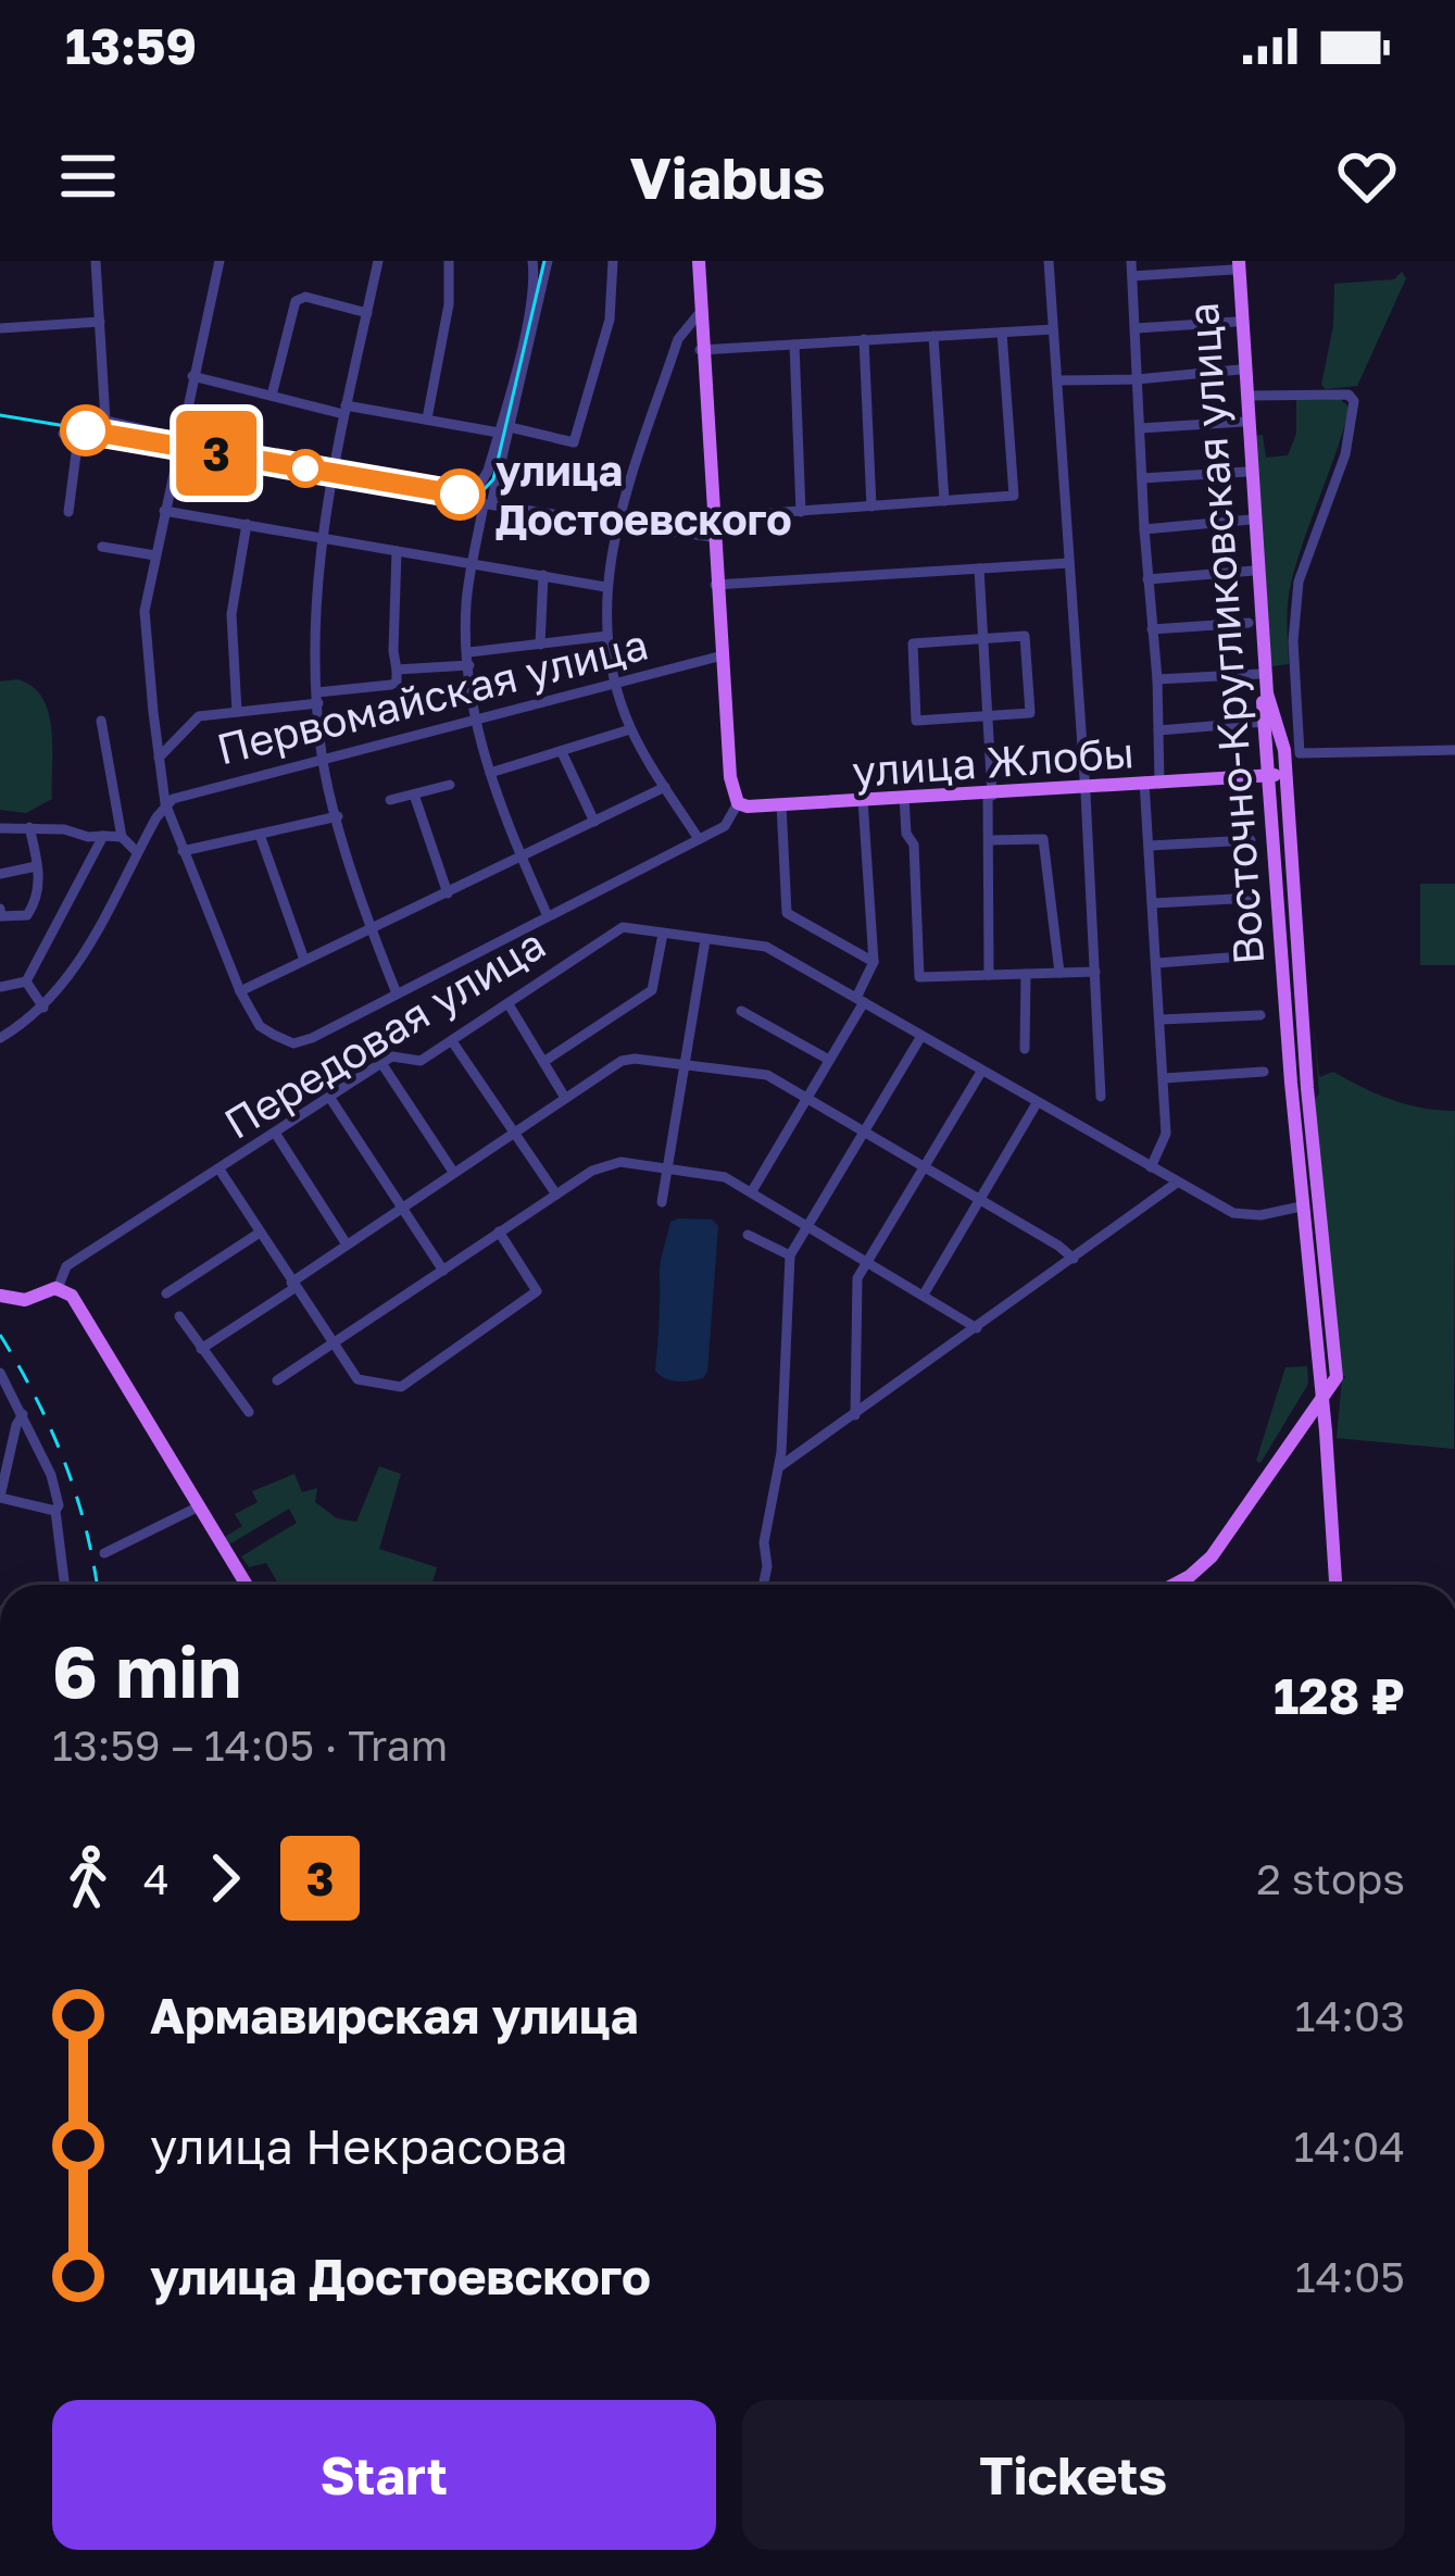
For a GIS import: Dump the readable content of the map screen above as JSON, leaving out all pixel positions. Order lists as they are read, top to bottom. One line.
{"streets":{"main road":["Восточно-Кругликовская улица","улица Жлобы"],"street":["Первомайская улица","Передовая улица"]},"crossings":[["Восточно-Кругликовская улица","улица Жлобы"]],"places":["улица Достоевского"],"lines":["tram line 3"],"page":{"status":"13:59","header":"Viabus","on_map":"3","heading":["6 min","13:59 – 14:05 · Tram","128 ₽"],"legs":["4","3","2 stops"],"list":[{"name":"Армавирская улица","value":"14:03"},{"name":"улица Некрасова","value":"14:04"},{"name":"улица Достоевского","value":"14:05"}],"buttons":["Start","Tickets"]}}
